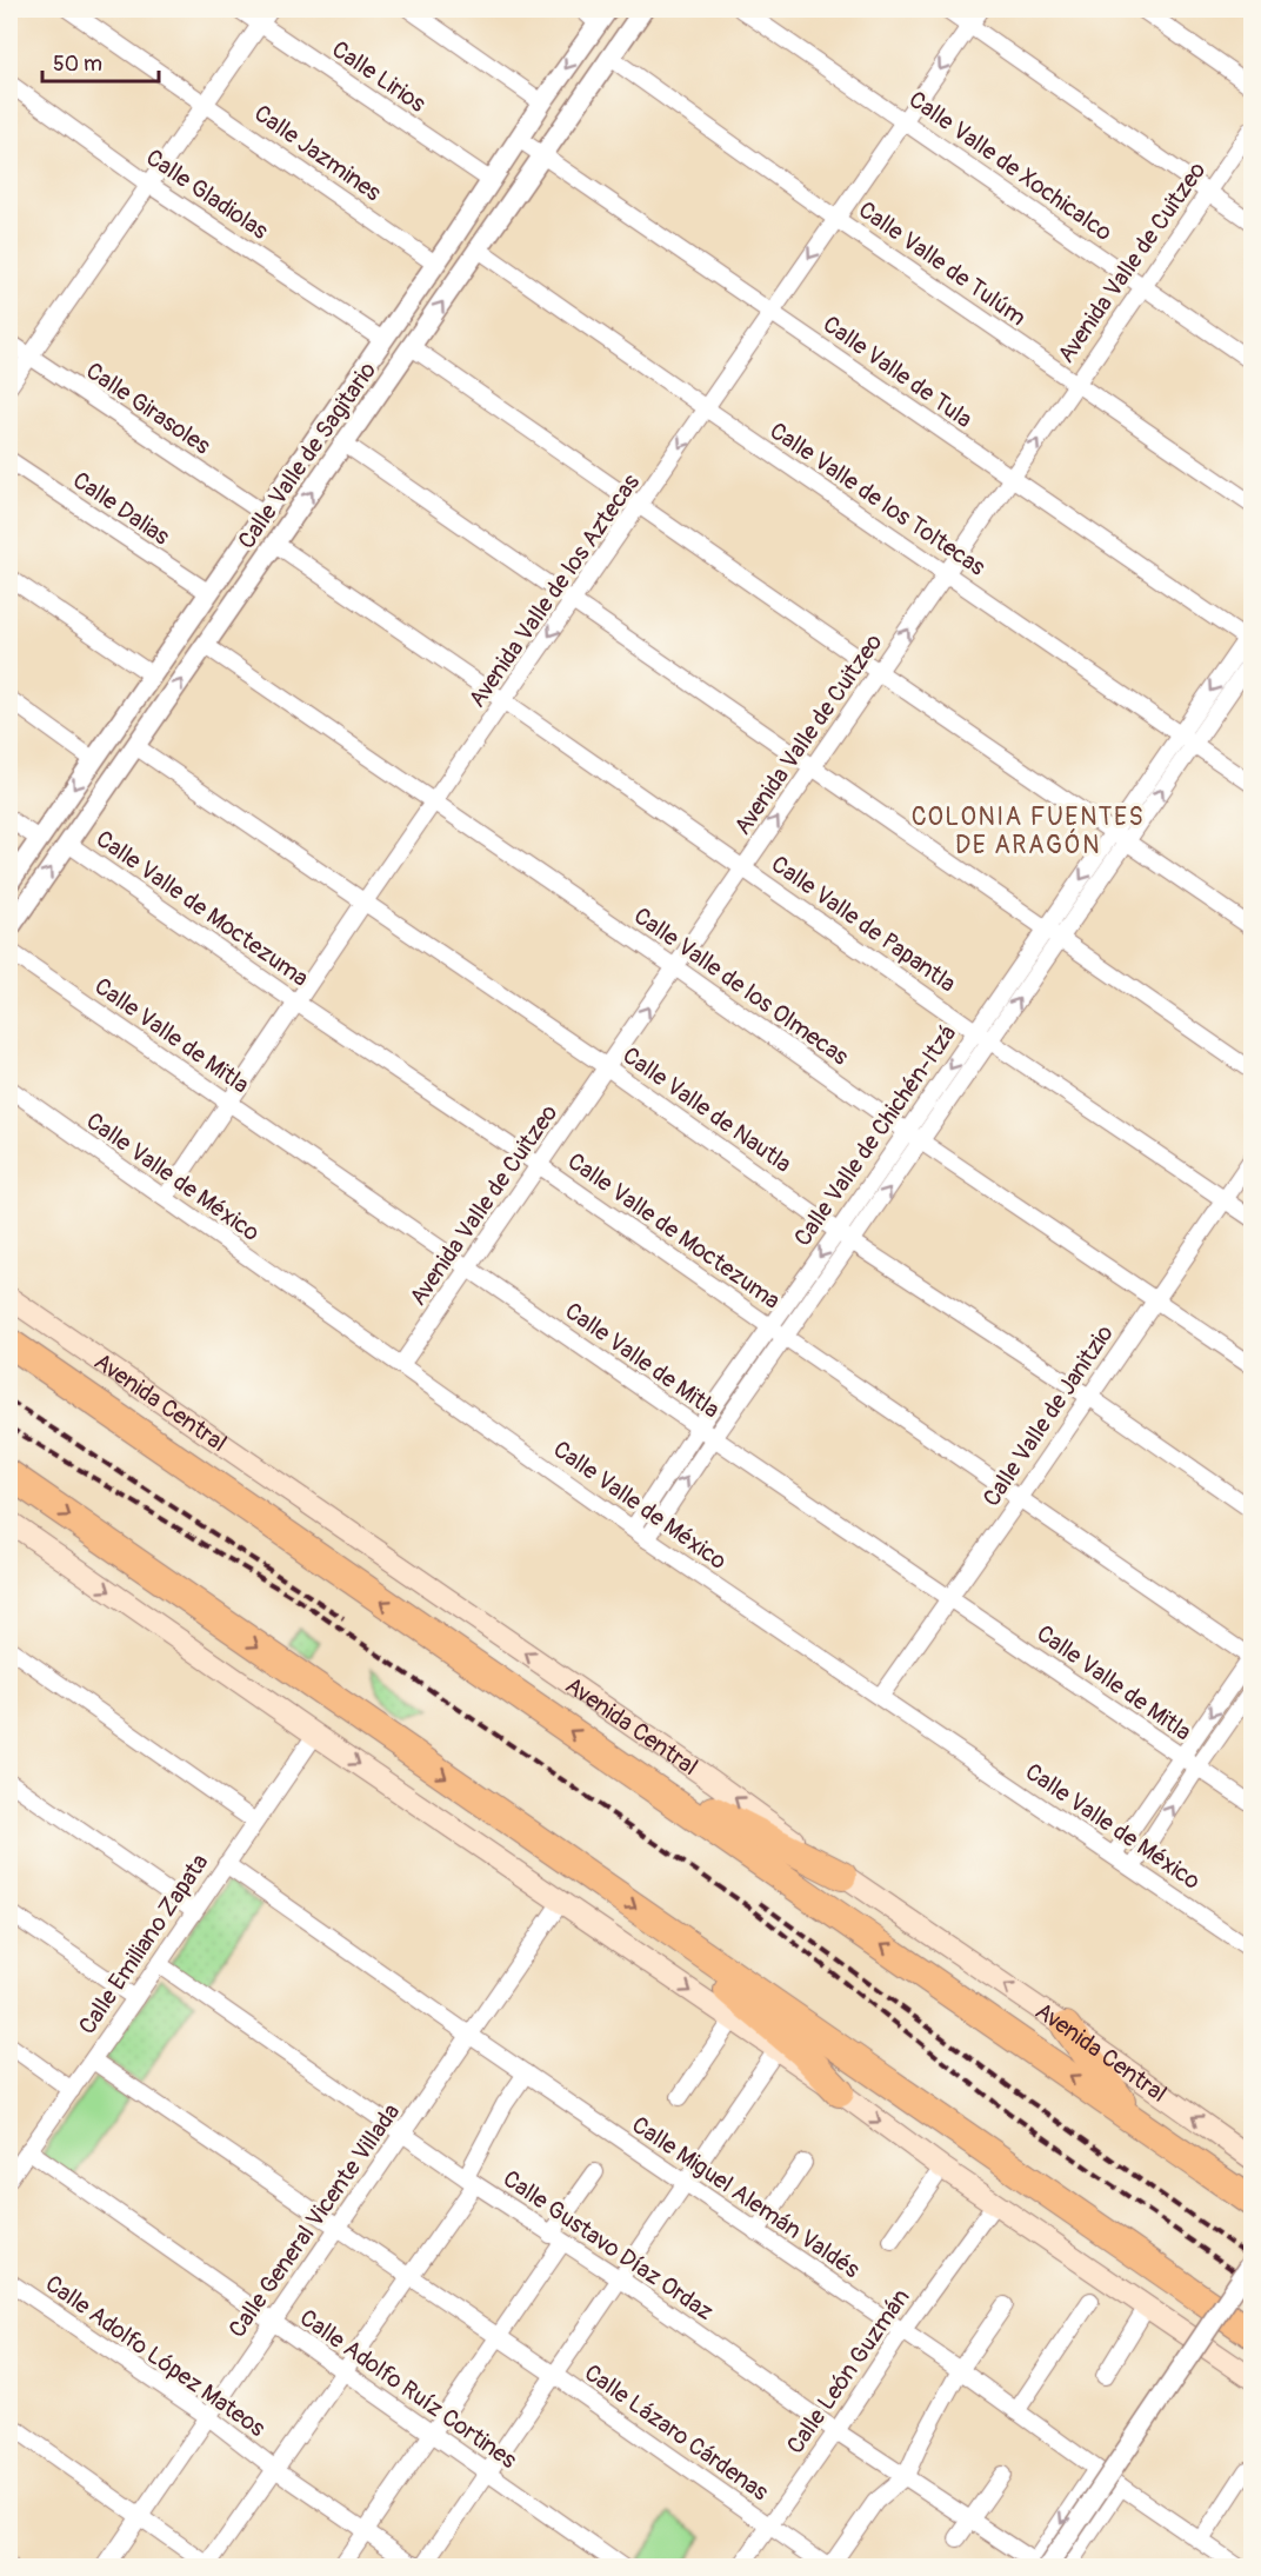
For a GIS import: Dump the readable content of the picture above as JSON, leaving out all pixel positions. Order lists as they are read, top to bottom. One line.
{"streets":{"highway":["Avenida Central"],"street":["Calle Lirios","Calle Jazmines","Calle Valle de Xochicalco","Calle Gladiolas","Avenida Valle de Cuitzeo","Calle Valle de Tulúm","Calle Valle de Tula","Calle Girasoles","Calle Valle de Sagitario","Calle Valle de los Toltecas","Calle Dalias","Avenida Valle de los Aztecas","Calle Valle de Moctezuma","Calle Valle de Papantla","Calle Valle de los Olmecas","Calle Valle de Mitla","Calle Valle de Nautla","Calle Valle de Chichén-Itzá","Calle Valle de México","Calle Valle de Janitzio","Calle Emiliano Zapata","Calle Miguel Alemán Valdés","Calle General Vicente Villada","Calle Gustavo Díaz Ordaz","Calle Adolfo López Mateos","Calle León Guzmán","Calle Adolfo Ruíz Cortines","Calle Lázaro Cárdenas"]},"crossings":[["Calle Lirios","Calle Valle de Sagitario"],["Calle Jazmines","Calle Valle de Sagitario"],["Calle Valle de Xochicalco","Avenida Valle de Cuitzeo"],["Calle Valle de Xochicalco","Avenida Valle de los Aztecas"],["Calle Gladiolas","Calle Valle de Sagitario"],["Avenida Valle de Cuitzeo","Calle Valle de Tulúm"],["Avenida Valle de Cuitzeo","Calle Valle de Tula"],["Avenida Valle de Cuitzeo","Calle Valle de los Toltecas"],["Avenida Valle de Cuitzeo","Calle Valle de Moctezuma"],["Avenida Valle de Cuitzeo","Calle Valle de Papantla"],["Avenida Valle de Cuitzeo","Calle Valle de los Olmecas"],["Avenida Valle de Cuitzeo","Calle Valle de Mitla"],["Avenida Valle de Cuitzeo","Calle Valle de Nautla"],["Avenida Valle de Cuitzeo","Calle Valle de México"],["Calle Valle de Tulúm","Calle Valle de Sagitario"],["Calle Valle de Tulúm","Avenida Valle de los Aztecas"],["Calle Valle de Tula","Calle Valle de Sagitario"],["Calle Valle de Tula","Avenida Valle de los Aztecas"],["Calle Valle de Tula","Calle Valle de Chichén-Itzá"],["Calle Girasoles","Calle Valle de Sagitario"],["Calle Valle de Sagitario","Calle Valle de los Toltecas"],["Calle Valle de Sagitario","Calle Dalias"],["Calle Valle de Sagitario","Calle Valle de Moctezuma"],["Calle Valle de Sagitario","Calle Valle de Papantla"],["Calle Valle de Sagitario","Calle Valle de los Olmecas"],["Calle Valle de Sagitario","Calle Valle de Nautla"],["Calle Valle de los Toltecas","Avenida Valle de los Aztecas"],["Calle Valle de los Toltecas","Calle Valle de Chichén-Itzá"],["Avenida Valle de los Aztecas","Calle Valle de Moctezuma"],["Avenida Valle de los Aztecas","Calle Valle de Papantla"],["Avenida Valle de los Aztecas","Calle Valle de los Olmecas"],["Avenida Valle de los Aztecas","Calle Valle de Mitla"],["Avenida Valle de los Aztecas","Calle Valle de Nautla"],["Avenida Valle de los Aztecas","Calle Valle de México"],["Calle Valle de Moctezuma","Calle Valle de Chichén-Itzá"],["Calle Valle de Moctezuma","Calle Valle de Janitzio"],["Calle Valle de Papantla","Calle Valle de Chichén-Itzá"],["Calle Valle de Papantla","Calle Valle de Janitzio"],["Calle Valle de los Olmecas","Calle Valle de Chichén-Itzá"],["Calle Valle de los Olmecas","Calle Valle de Janitzio"],["Calle Valle de Mitla","Calle Valle de Chichén-Itzá"],["Calle Valle de Mitla","Calle Valle de Janitzio"],["Calle Valle de Nautla","Calle Valle de Chichén-Itzá"],["Calle Valle de Nautla","Calle Valle de Janitzio"],["Calle Valle de Chichén-Itzá","Calle Valle de México"],["Calle Valle de México","Calle Valle de Janitzio"],["Calle Emiliano Zapata","Calle Miguel Alemán Valdés"],["Calle Emiliano Zapata","Calle Gustavo Díaz Ordaz"],["Calle Emiliano Zapata","Calle Adolfo Ruíz Cortines"],["Calle Emiliano Zapata","Calle Lázaro Cárdenas"],["Calle Miguel Alemán Valdés","Calle General Vicente Villada"],["Calle Miguel Alemán Valdés","Calle León Guzmán"],["Calle General Vicente Villada","Calle Gustavo Díaz Ordaz"],["Calle General Vicente Villada","Calle Adolfo López Mateos"],["Calle General Vicente Villada","Calle Adolfo Ruíz Cortines"],["Calle General Vicente Villada","Calle Lázaro Cárdenas"],["Calle Gustavo Díaz Ordaz","Calle León Guzmán"],["Calle Adolfo López Mateos","Calle Adolfo Ruíz Cortines"],["Calle Adolfo López Mateos","Calle Lázaro Cárdenas"],["Calle León Guzmán","Calle Lázaro Cárdenas"]],"districts":["COLONIA FUENTES DE ARAGÓN"],"scale_bar":"50 m"}
